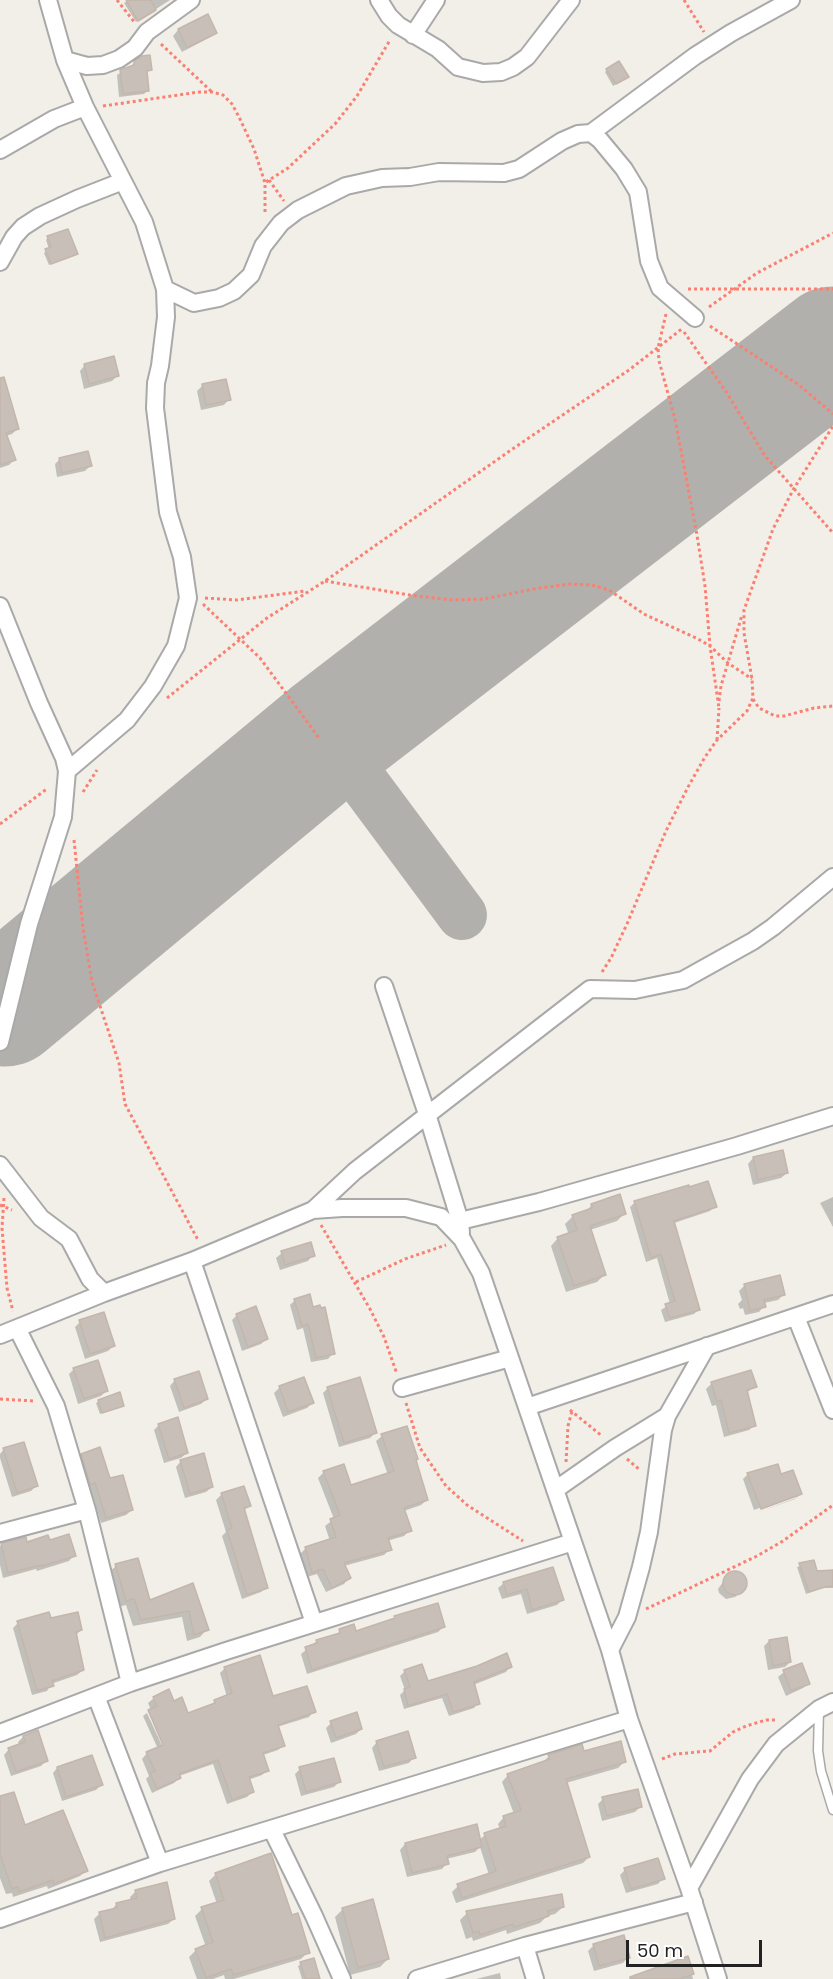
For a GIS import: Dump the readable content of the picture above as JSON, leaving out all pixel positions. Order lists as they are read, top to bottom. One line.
{"scale_bar":"50 m"}
